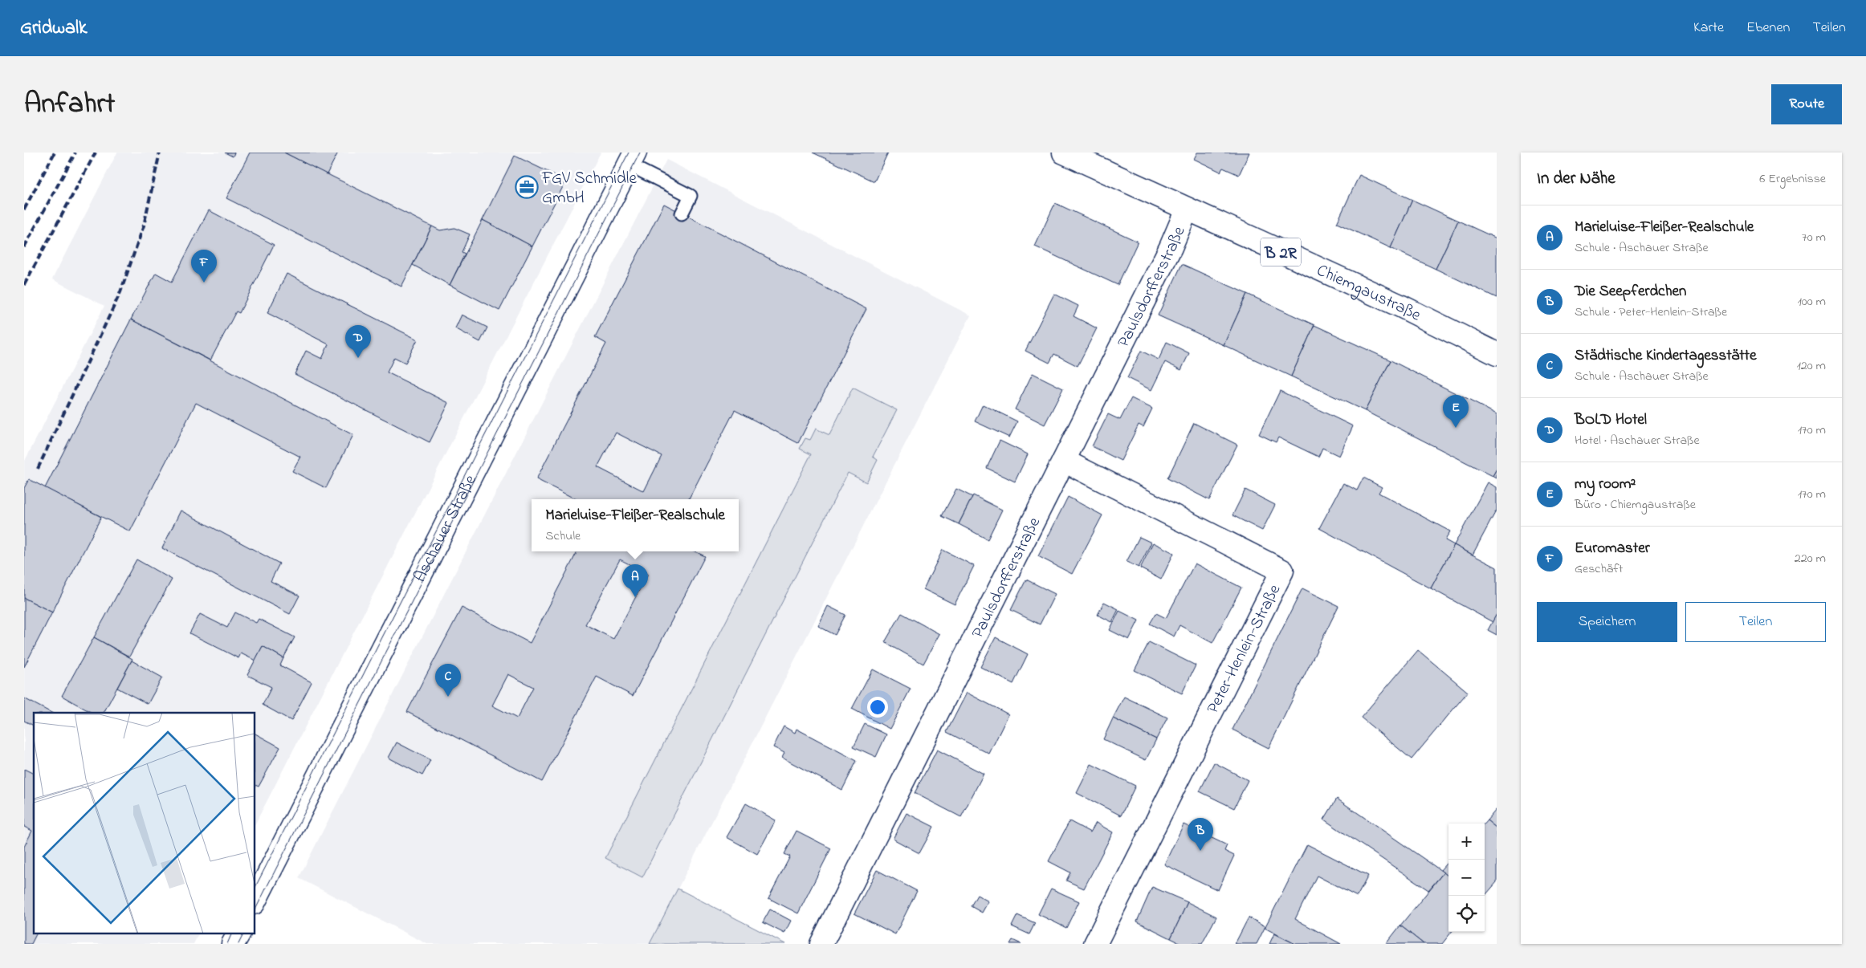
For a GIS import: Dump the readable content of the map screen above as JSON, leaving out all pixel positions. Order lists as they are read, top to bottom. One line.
{"streets":{"street":["B 2R","Paulsdorfferstraße","Chiemgaustraße","Aschauer Straße","Peter-Henlein-Straße"]},"crossings":[["Paulsdorfferstraße","Chiemgaustraße"],["Paulsdorfferstraße","Peter-Henlein-Straße"]],"places":{"office":["FGV Schmidle GmbH"]},"page":{"header":"Gridwalk","nav":["Karte","Ebenen","Teilen"],"title":"Anfahrt","buttons":["Route",["Speichern","Teilen"]],"heading":["In der Nähe","6 Ergebnisse"],"list":[{"mark":"A","name":"Marieluise-Fleißer-Realschule","note":"Schule · Aschauer Straße","value":"70 m"},{"mark":"B","name":"Die Seepferdchen","note":"Schule · Peter-Henlein-Straße","value":"100 m"},{"mark":"C","name":"Städtische Kindertagesstätte","note":"Schule · Aschauer Straße","value":"120 m"},{"mark":"D","name":"BOLD Hotel","note":"Hotel · Aschauer Straße","value":"170 m"},{"mark":"E","name":"my room²","note":"Büro · Chiemgaustraße","value":"170 m"},{"mark":"F","name":"Euromaster","note":"Geschäft","value":"220 m"}],"pins":["F","D","E","A","C","B"],"popup":["Marieluise-Fleißer-Realschule","Schule"],"map_buttons":["+","−"]}}
